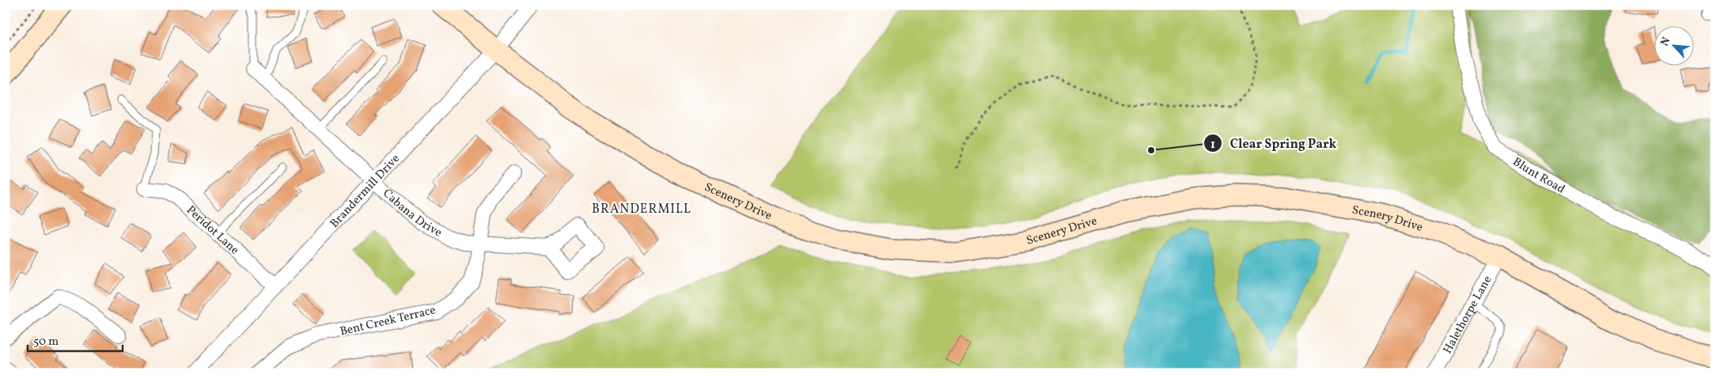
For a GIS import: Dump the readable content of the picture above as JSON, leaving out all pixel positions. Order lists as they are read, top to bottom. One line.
{"streets":{"street":["Blunt Road","Brandermill Drive","Scenery Drive","Cabana Drive","Peridot Lane","Halethorpe Lane","Bent Creek Terrace"]},"crossings":[["Brandermill Drive","Scenery Drive"],["Brandermill Drive","Cabana Drive"],["Brandermill Drive","Peridot Lane"],["Scenery Drive","Halethorpe Lane"],["Cabana Drive","Bent Creek Terrace"]],"districts":["BRANDERMILL"],"places":["Clear Spring Park"],"scale_bar":"50 m","north":"top left"}
